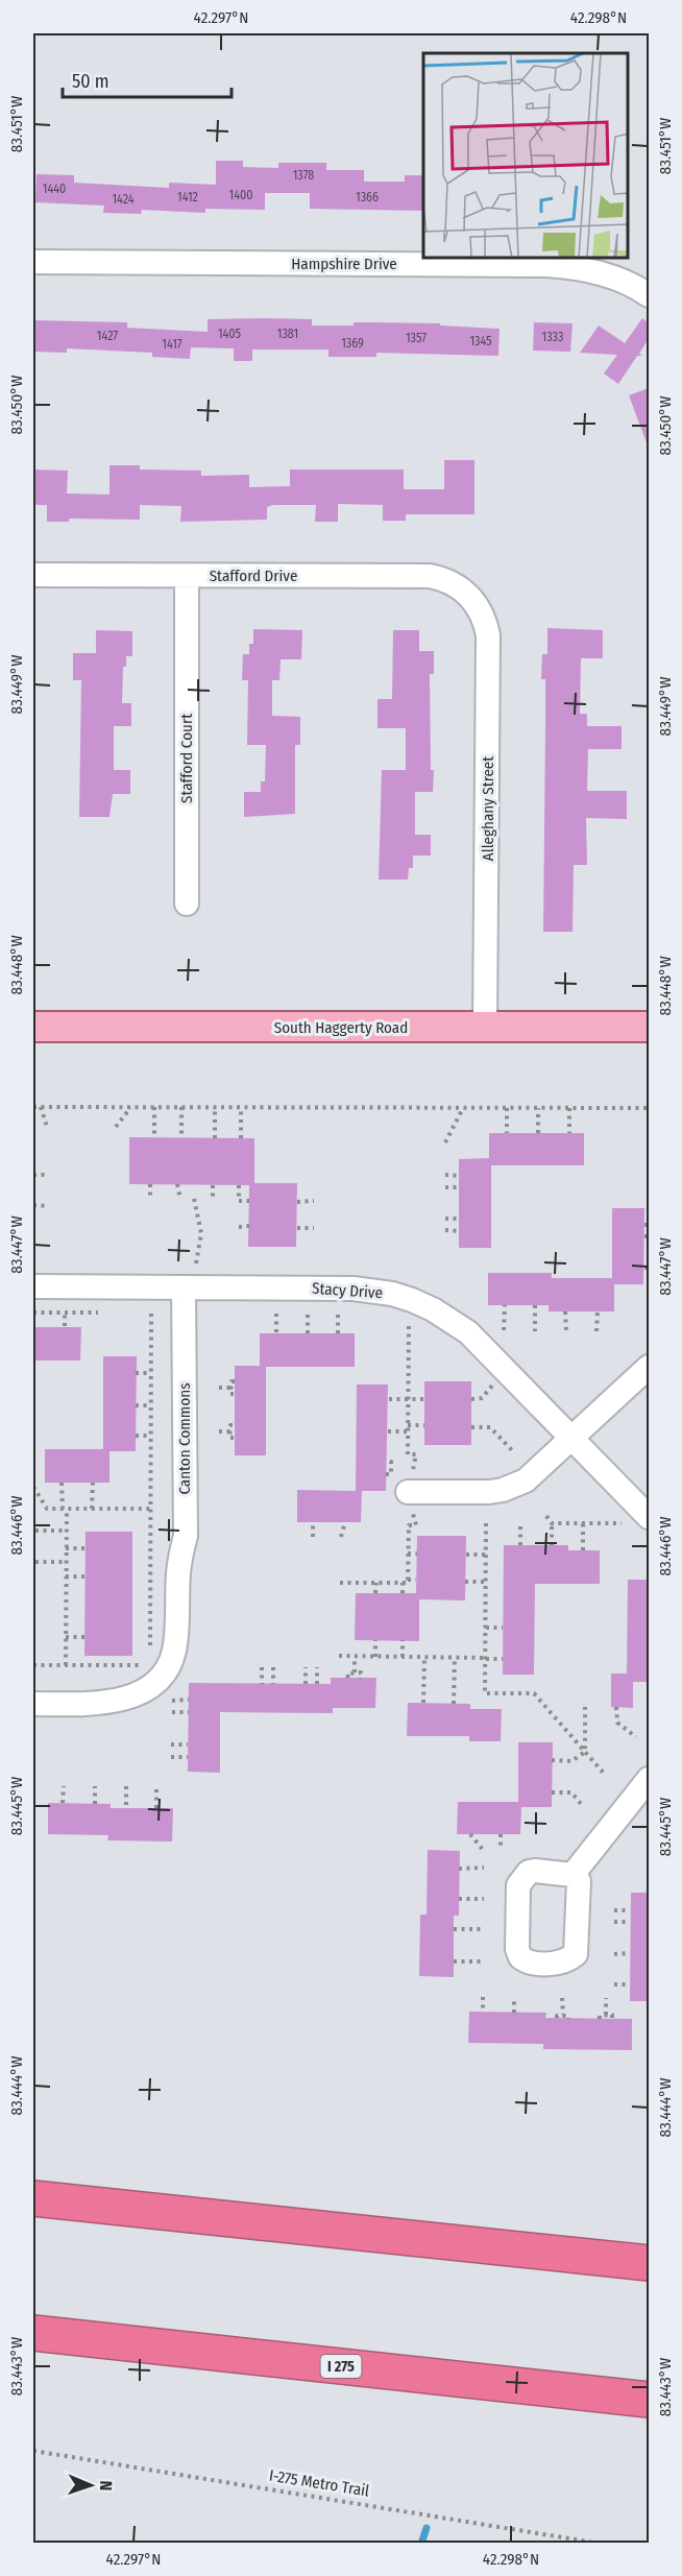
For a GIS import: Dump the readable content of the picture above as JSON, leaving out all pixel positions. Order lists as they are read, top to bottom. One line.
{"streets":{"highway":["I 275"],"main road":["South Haggerty Road"],"street":["Hampshire Drive","Stafford Drive","Stafford Court","Alleghany Street","Stacy Drive","Canton Commons"],"path":["I-275 Metro Trail"]},"crossings":[["Stafford Drive","Stafford Court"],["Stafford Drive","Alleghany Street"],["Alleghany Street","South Haggerty Road"],["Stacy Drive","Canton Commons"]],"house_numbers":["1378","1440","1400","1412","1366","1424","1405","1381","1427","1333","1357","1345","1369","1417"],"scale_bar":"50 m","north":"right","coordinates":["42.297°N","42.298°N","83.451°W","83.450°W","83.449°W","83.448°W","83.447°W","83.446°W","83.445°W","83.444°W","83.443°W"]}
